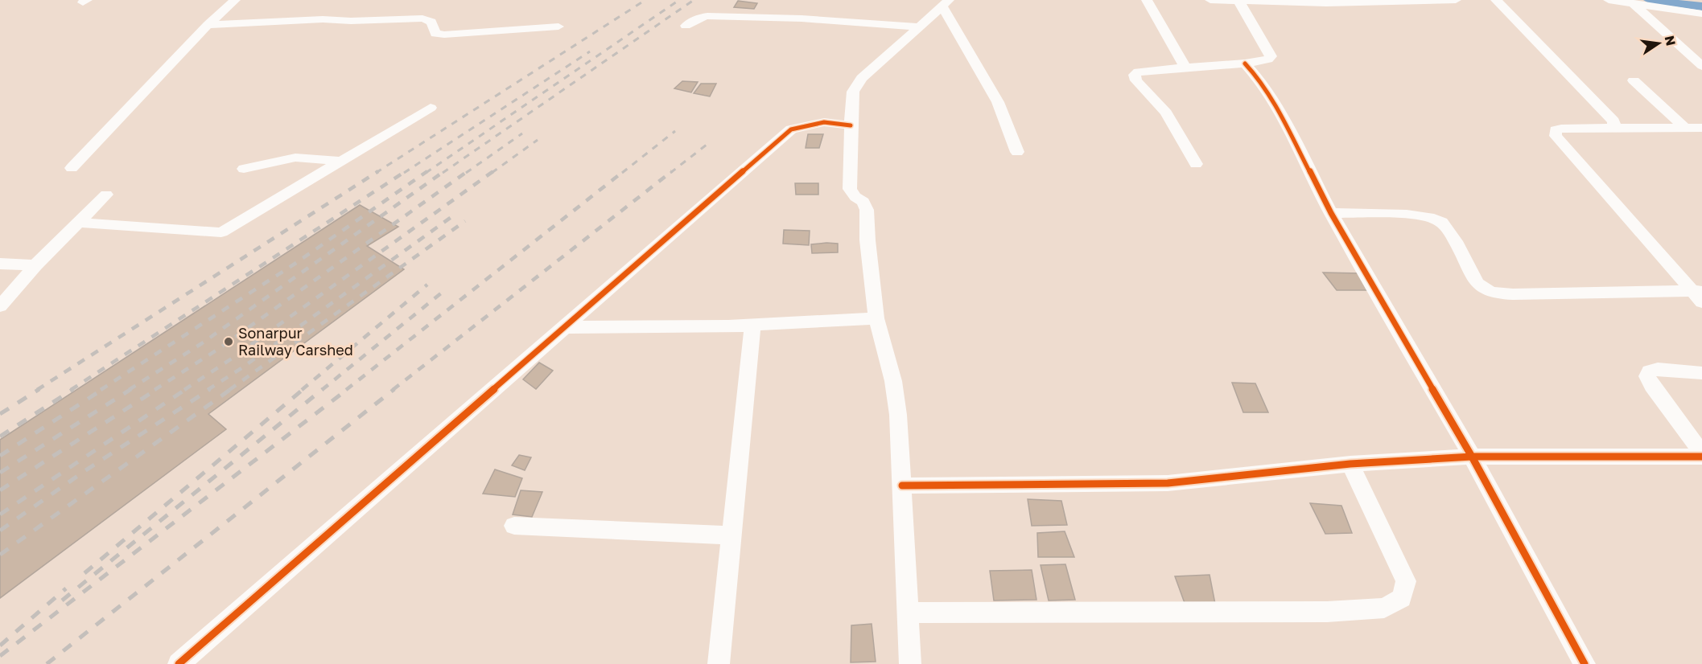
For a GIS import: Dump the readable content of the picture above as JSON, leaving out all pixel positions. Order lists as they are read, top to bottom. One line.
{"places":["Sonarpur Railway Carshed"],"north":"right"}
